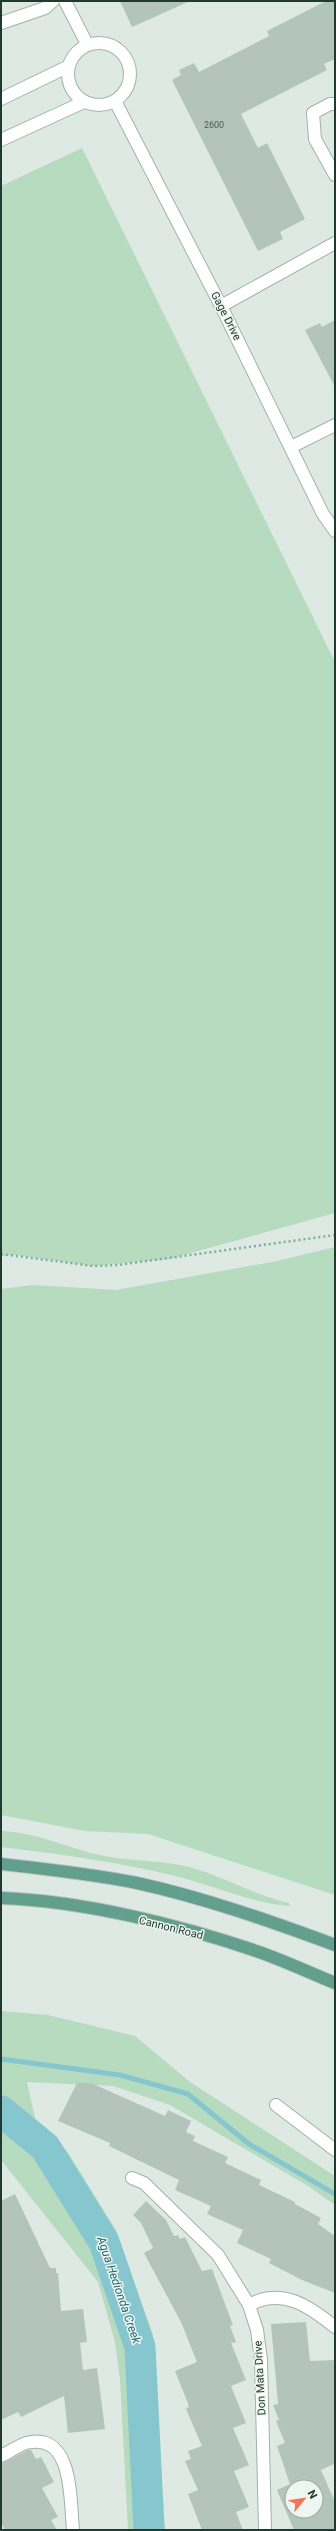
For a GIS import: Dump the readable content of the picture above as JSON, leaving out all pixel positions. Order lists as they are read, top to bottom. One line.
{"streets":{"main road":["Cannon Road"],"street":["Gage Drive","Don Mata Drive"]},"water":["Agua Hedionda Creek"],"house_numbers":["2600"],"north":"top right"}
